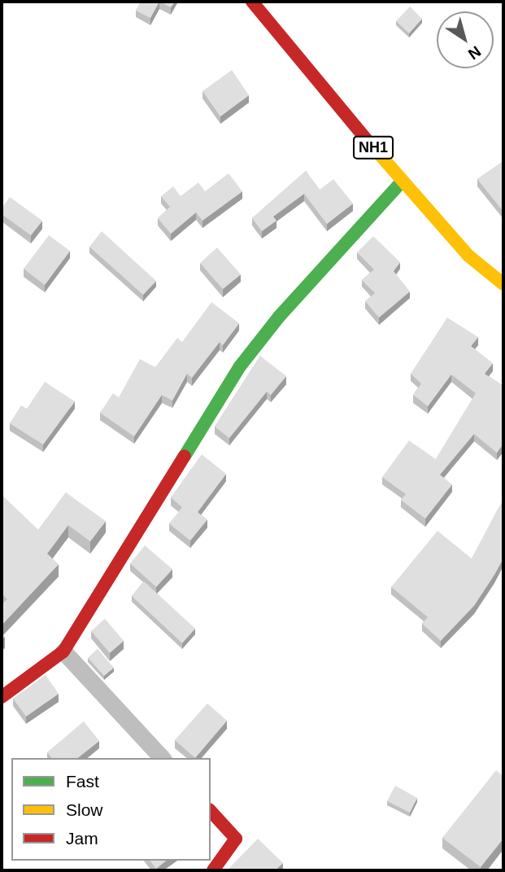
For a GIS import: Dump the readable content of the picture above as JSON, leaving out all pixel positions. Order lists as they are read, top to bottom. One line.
{"streets":{"main road":["NH1"]},"legend":["Fast","Slow","Jam"],"north":"bottom right"}
